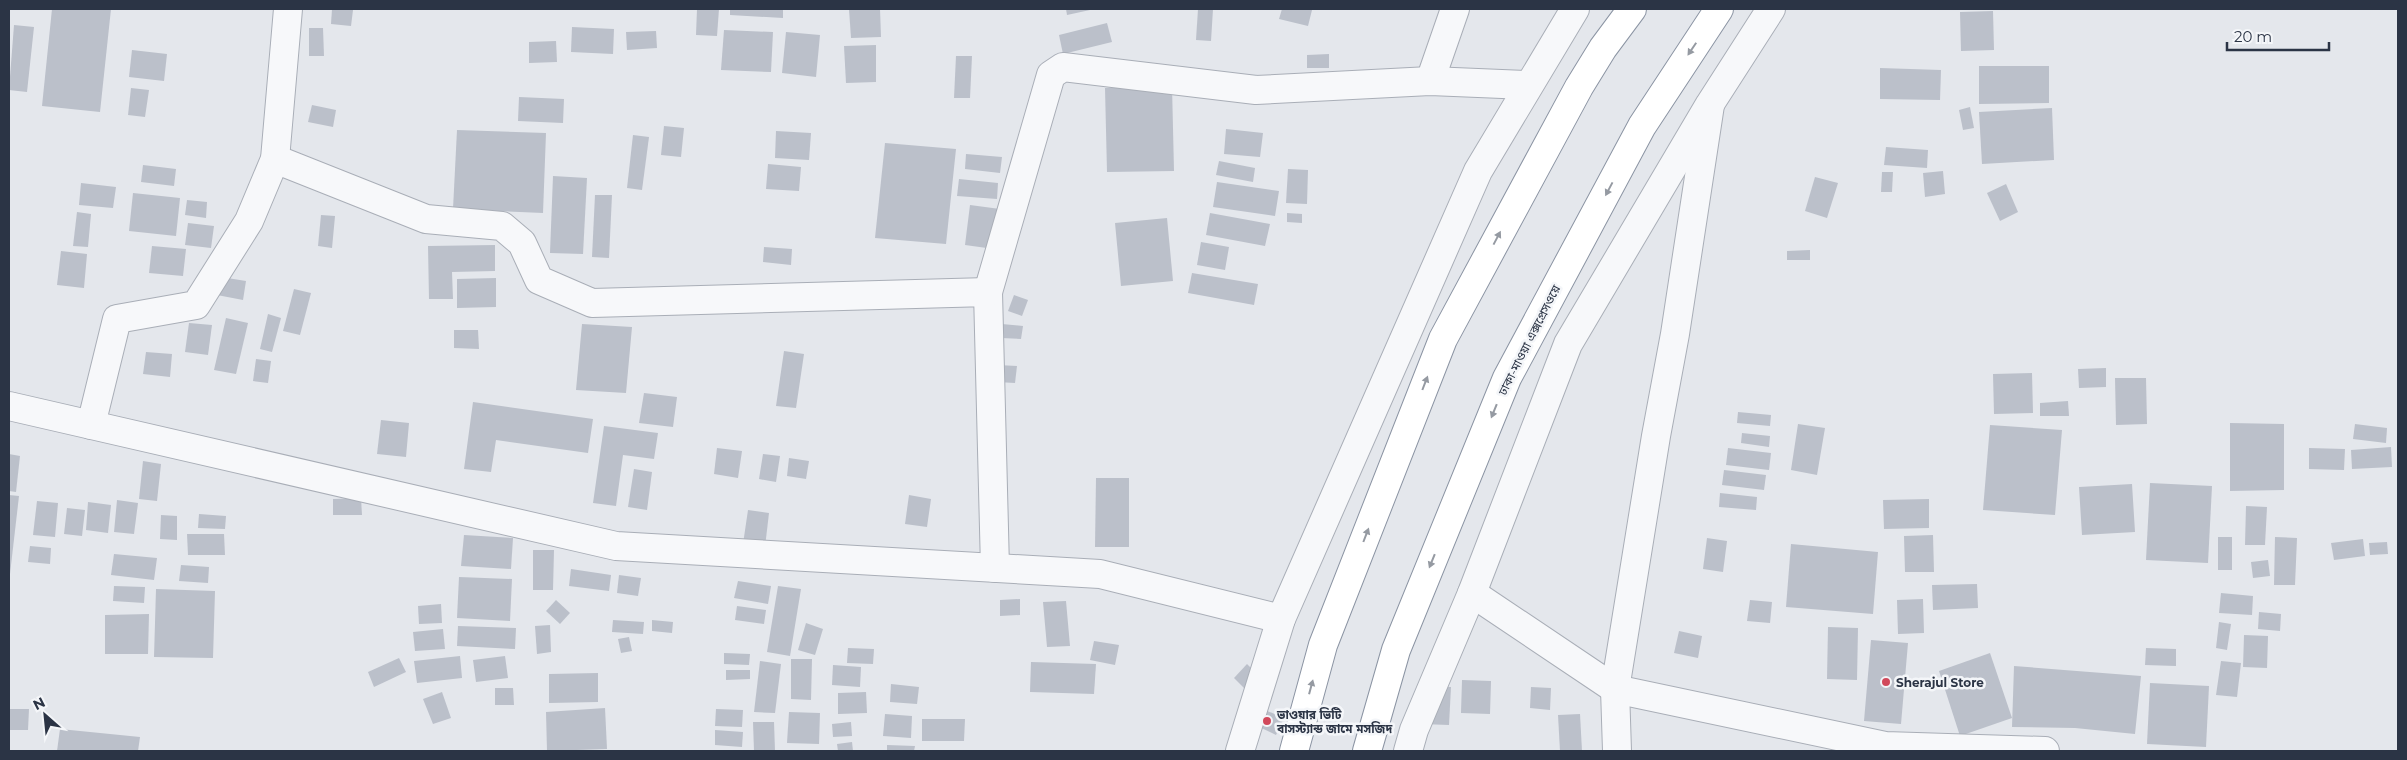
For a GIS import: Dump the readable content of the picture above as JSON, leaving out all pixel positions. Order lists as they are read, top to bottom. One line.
{"streets":{"highway":["ঢাকা-মাওয়া এক্সপ্রেসওয়ে"]},"places":["Sherajul Store","ভাওয়ার ভিটি বাসস্ট্যান্ড জামে মসজিদ"],"scale_bar":"20 m","north":"top left"}
